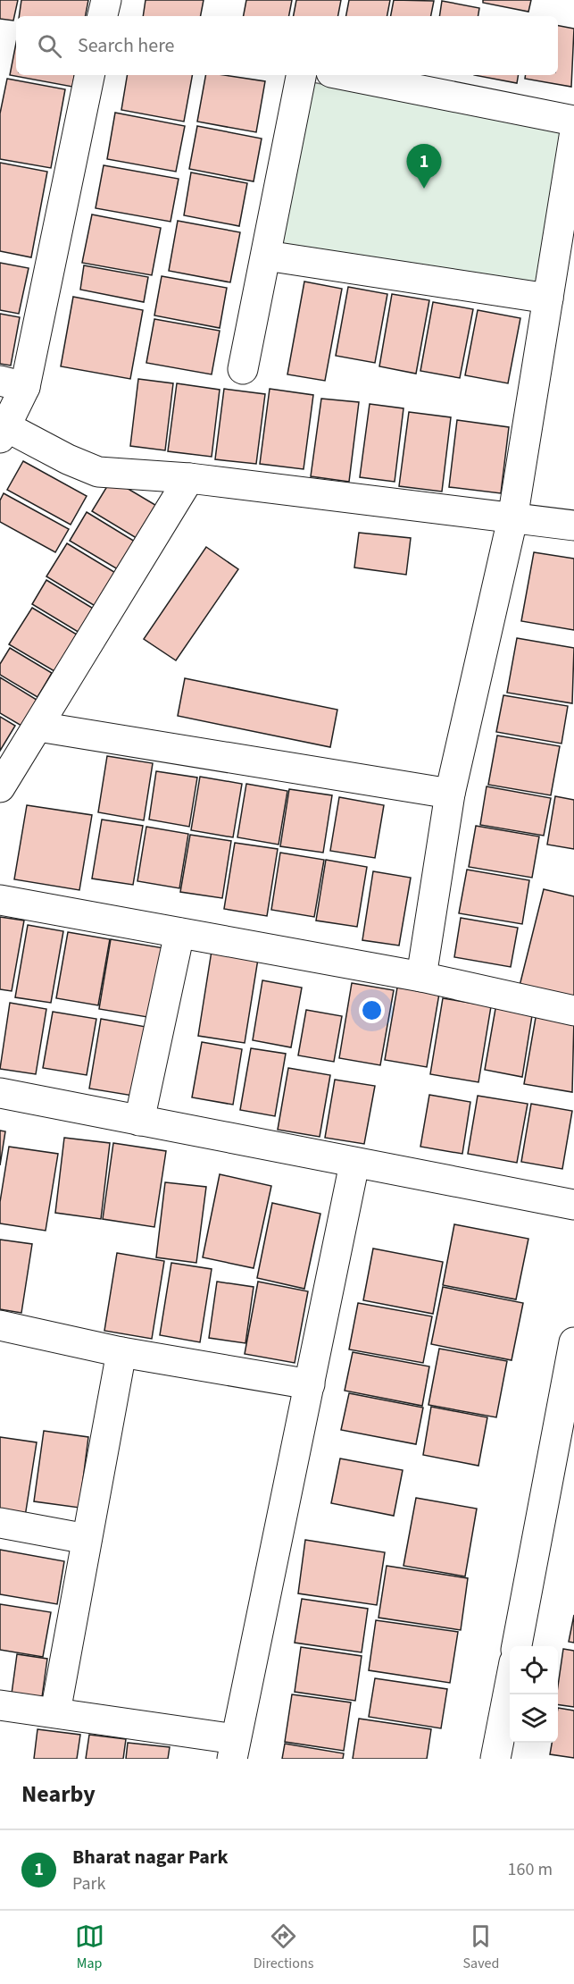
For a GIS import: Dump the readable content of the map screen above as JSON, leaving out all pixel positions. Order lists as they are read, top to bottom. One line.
{"page":{"search":"Search here","pins":"1","heading":"Nearby","list":[{"mark":"1","name":"Bharat nagar Park","note":"Park","value":"160 m"}],"nav":["Map","Directions","Saved"]}}
